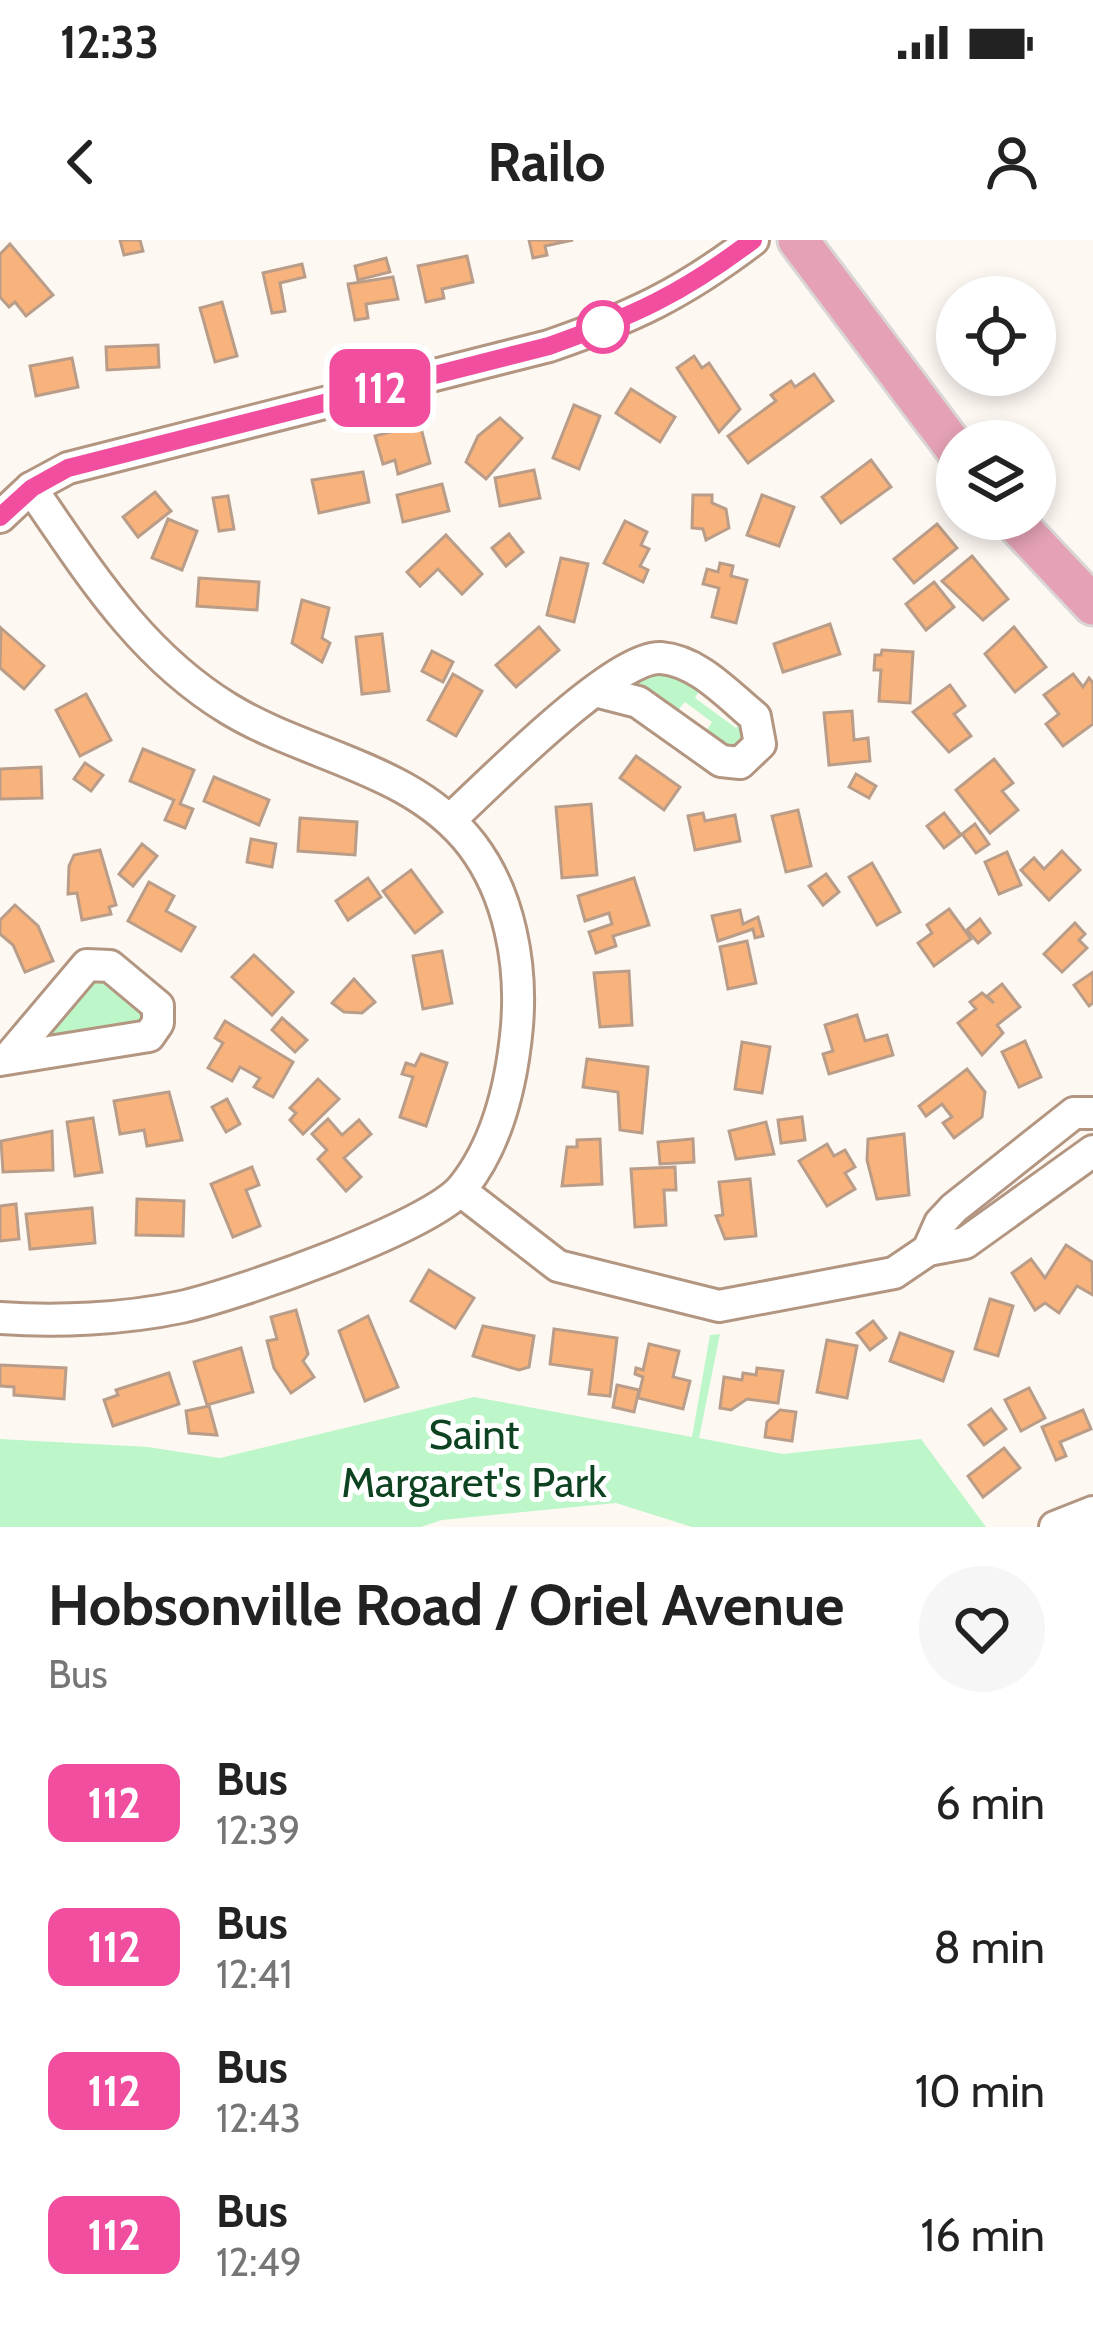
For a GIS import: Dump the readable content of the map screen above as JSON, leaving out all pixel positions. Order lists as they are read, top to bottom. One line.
{"parks":["Saint Margaret's Park"],"lines":["bus line 112"],"page":{"status":"12:33","header":"Railo","on_map":"112","heading":["Hobsonville Road / Oriel Avenue","Bus"],"list":[{"mark":"112","name":"Bus","note":"12:39","value":"6 min"},{"mark":"112","name":"Bus","note":"12:41","value":"8 min"},{"mark":"112","name":"Bus","note":"12:43","value":"10 min"},{"mark":"112","name":"Bus","note":"12:49","value":"16 min"}]}}
